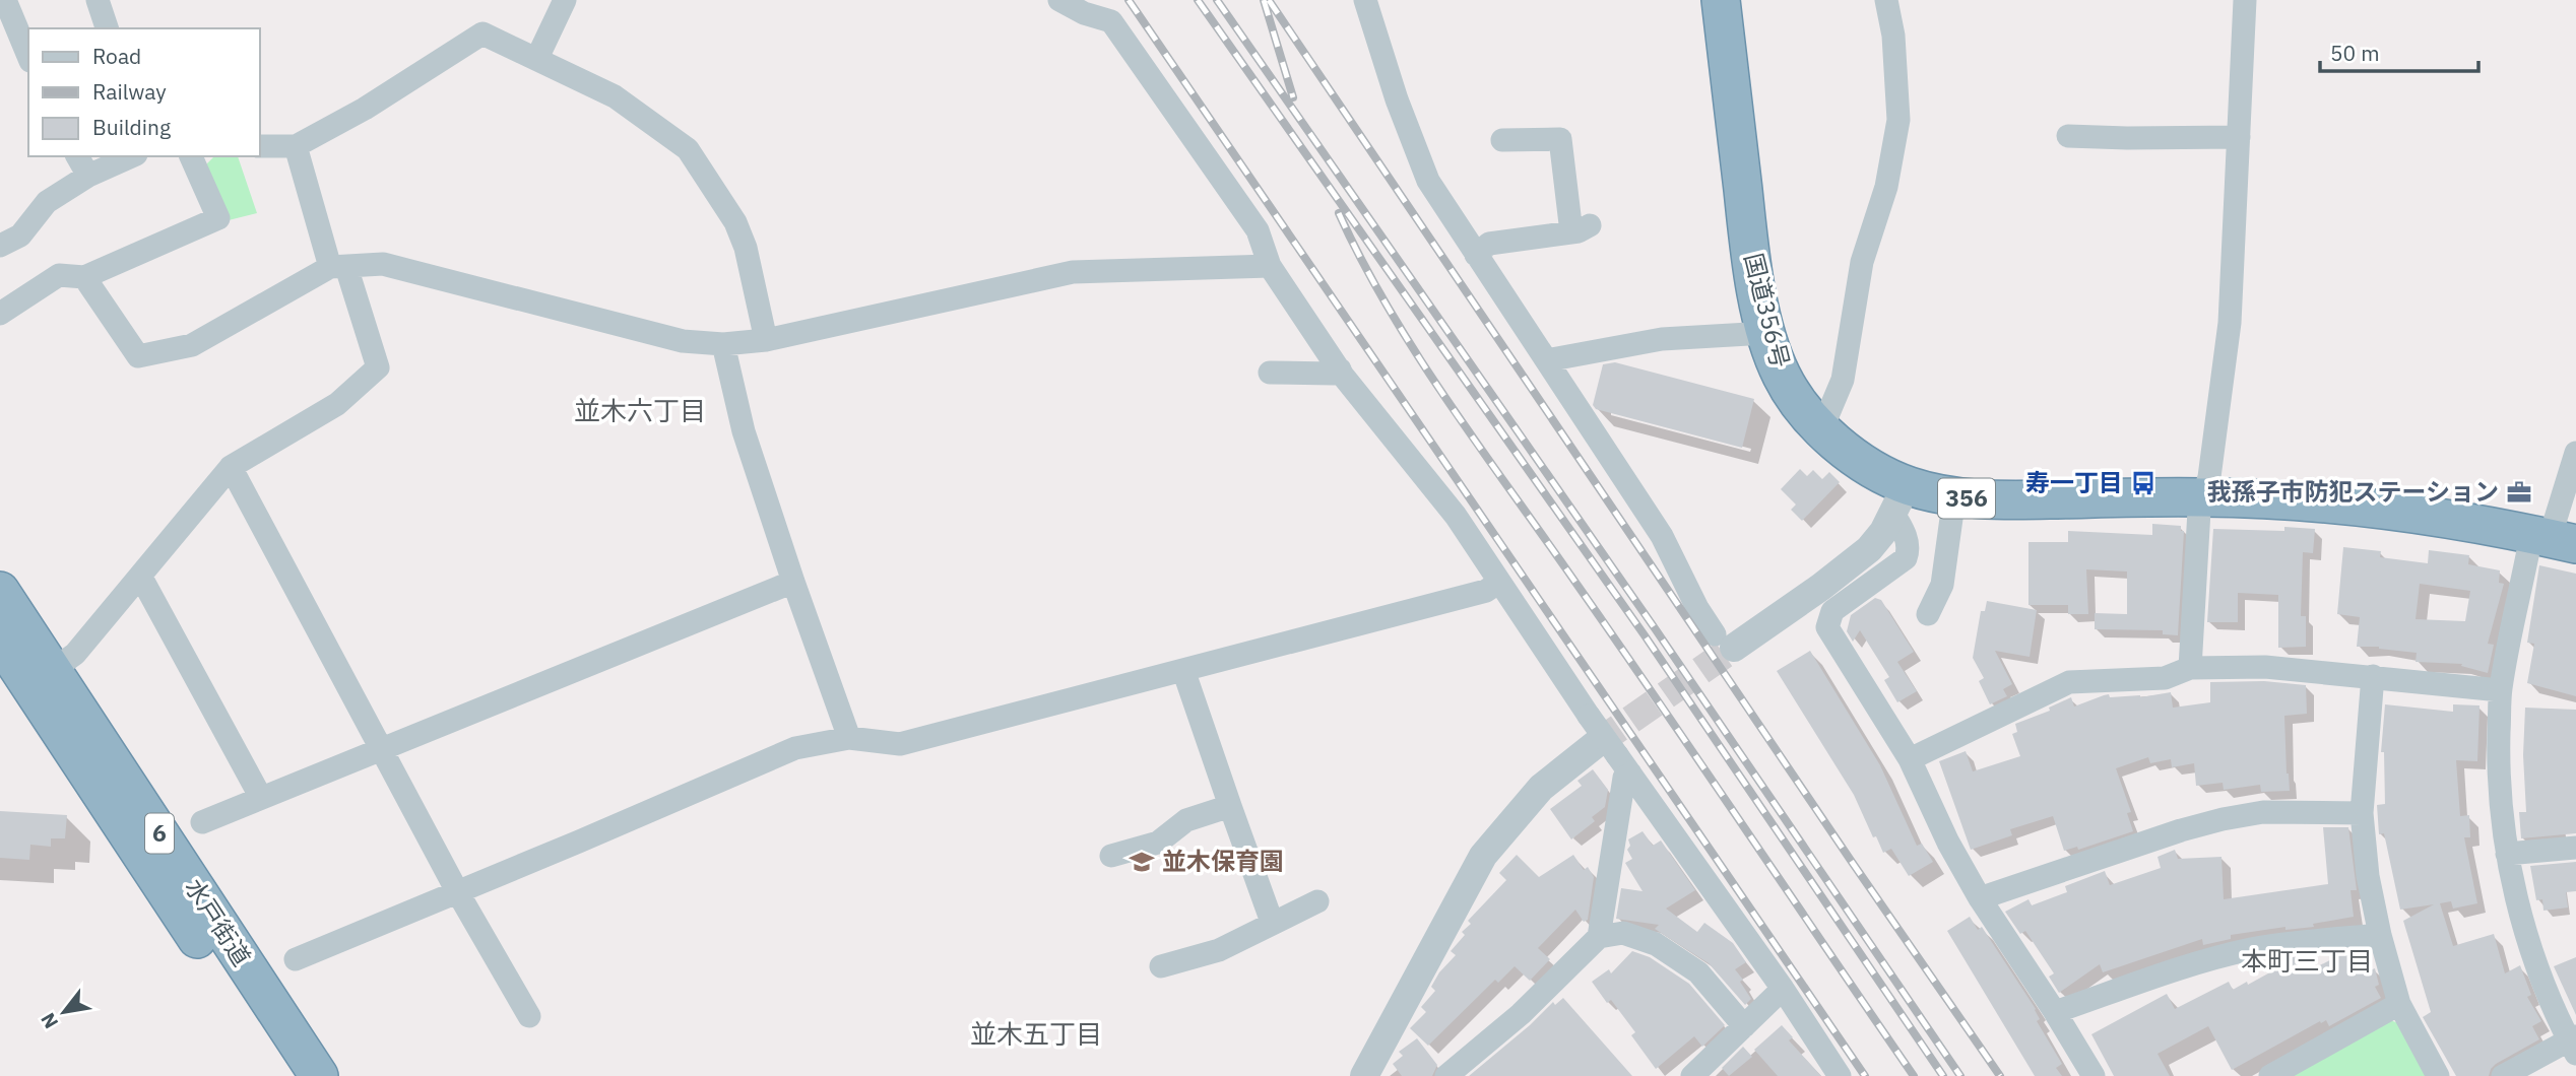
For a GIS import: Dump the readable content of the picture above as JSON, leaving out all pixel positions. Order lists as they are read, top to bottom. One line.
{"streets":{"highway":["国道356号","356","6","水戸街道"]},"districts":["並木六丁目","本町三丁目","並木五丁目"],"places":{"bus stop":["寿一丁目"],"office":["我孫子市防犯ステーション"],"school or university":["並木保育園"]},"legend":["Road","Railway","Building"],"scale_bar":"50 m","north":"bottom left"}
